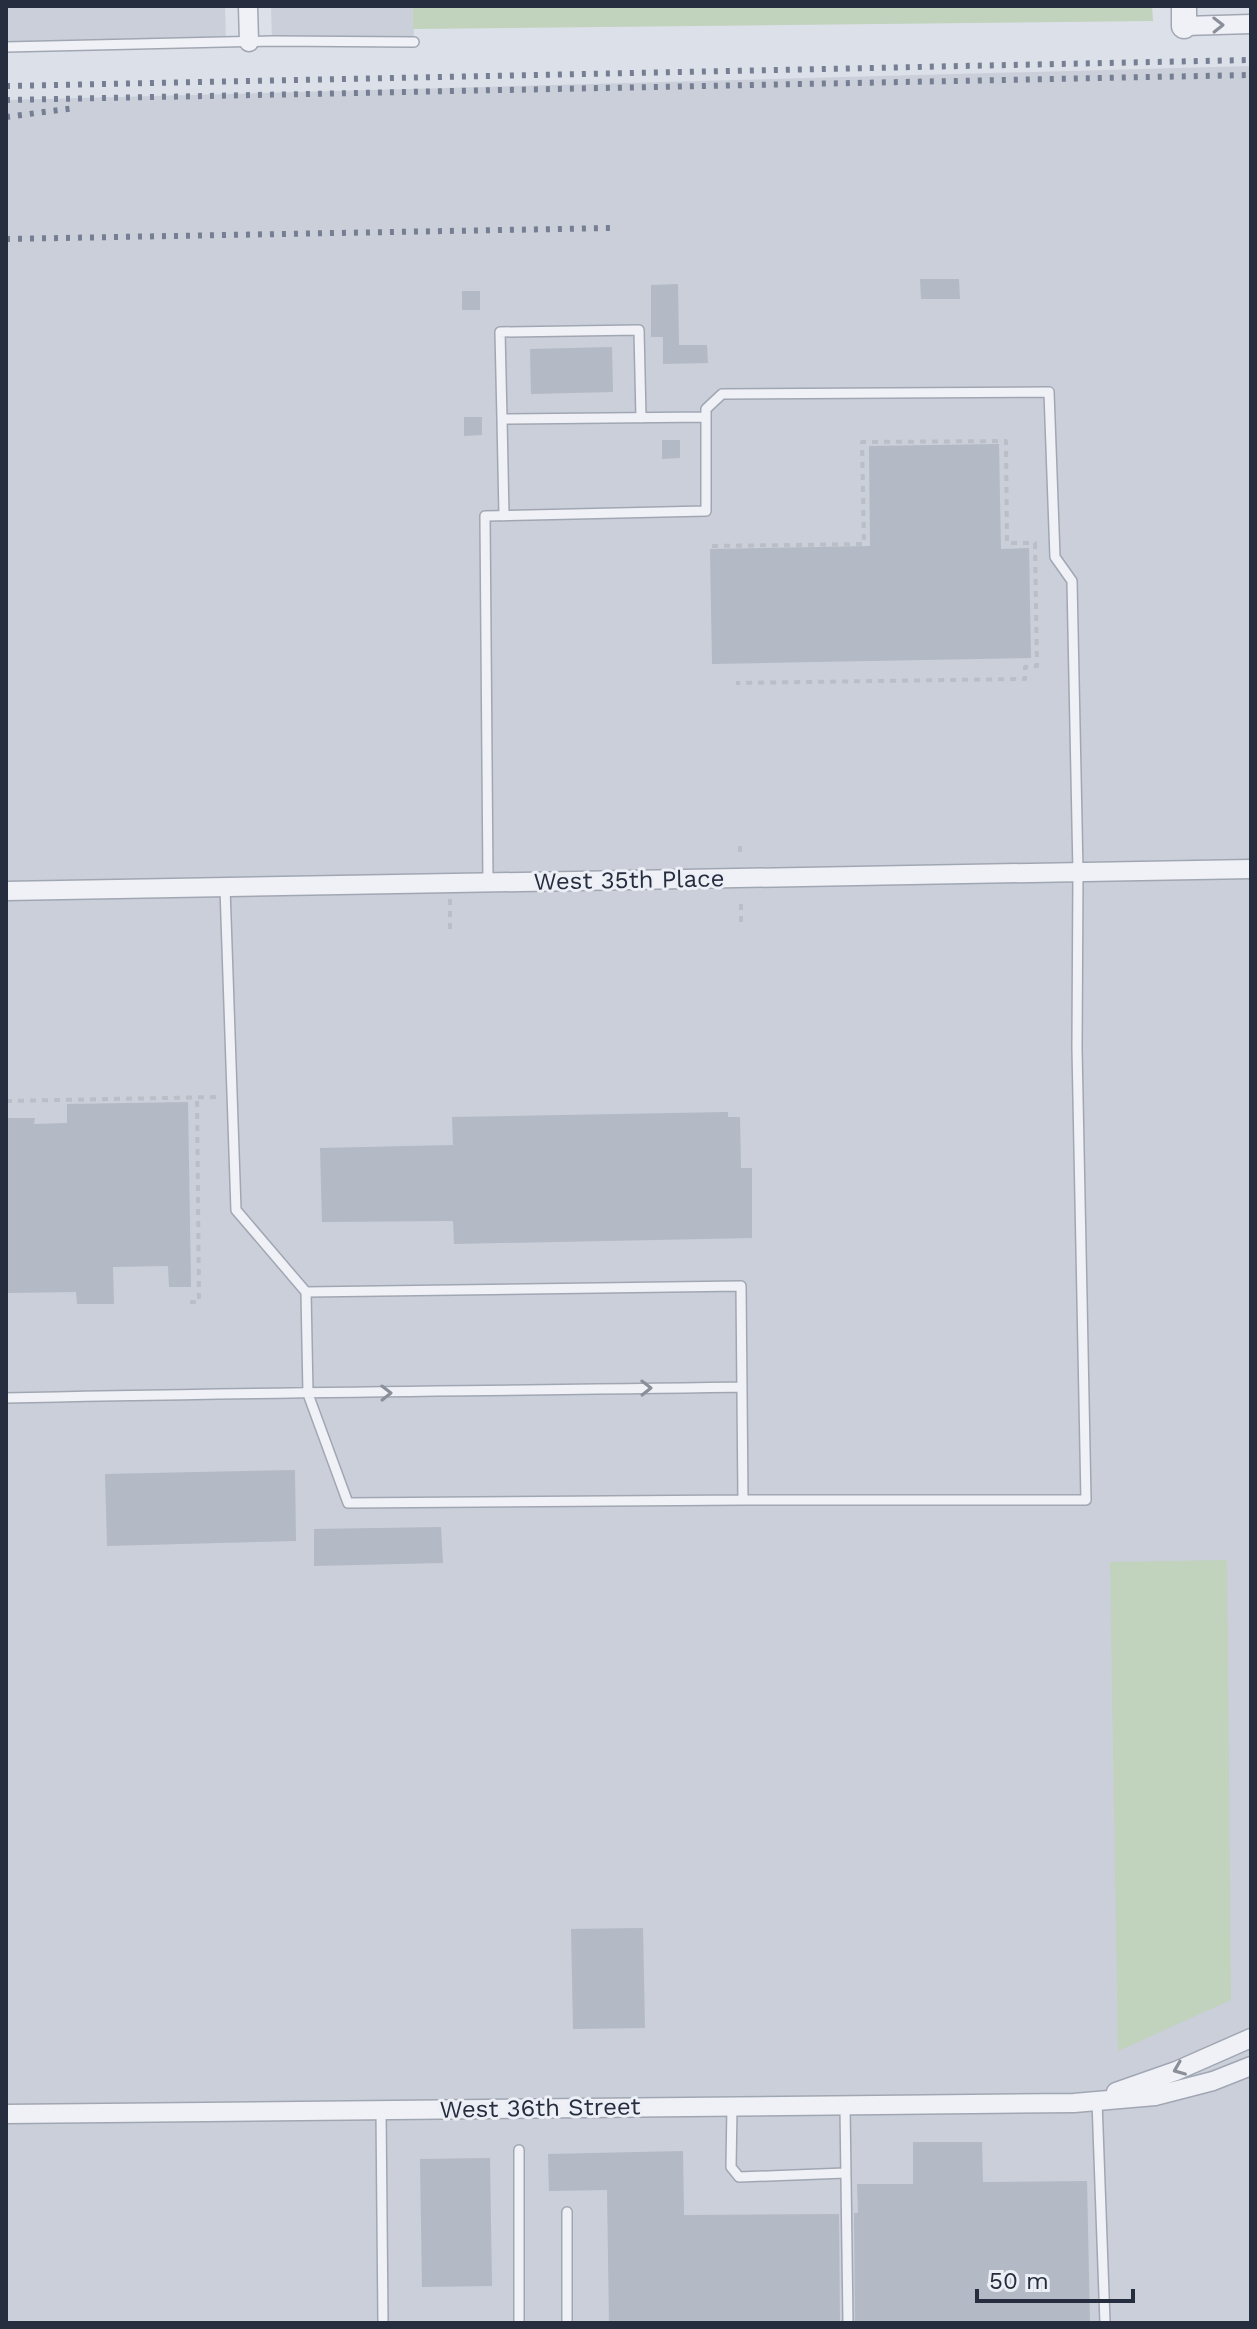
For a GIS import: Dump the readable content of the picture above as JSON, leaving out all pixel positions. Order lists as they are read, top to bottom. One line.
{"streets":{"street":["West 35th Place","West 36th Street"]},"scale_bar":"50 m"}
